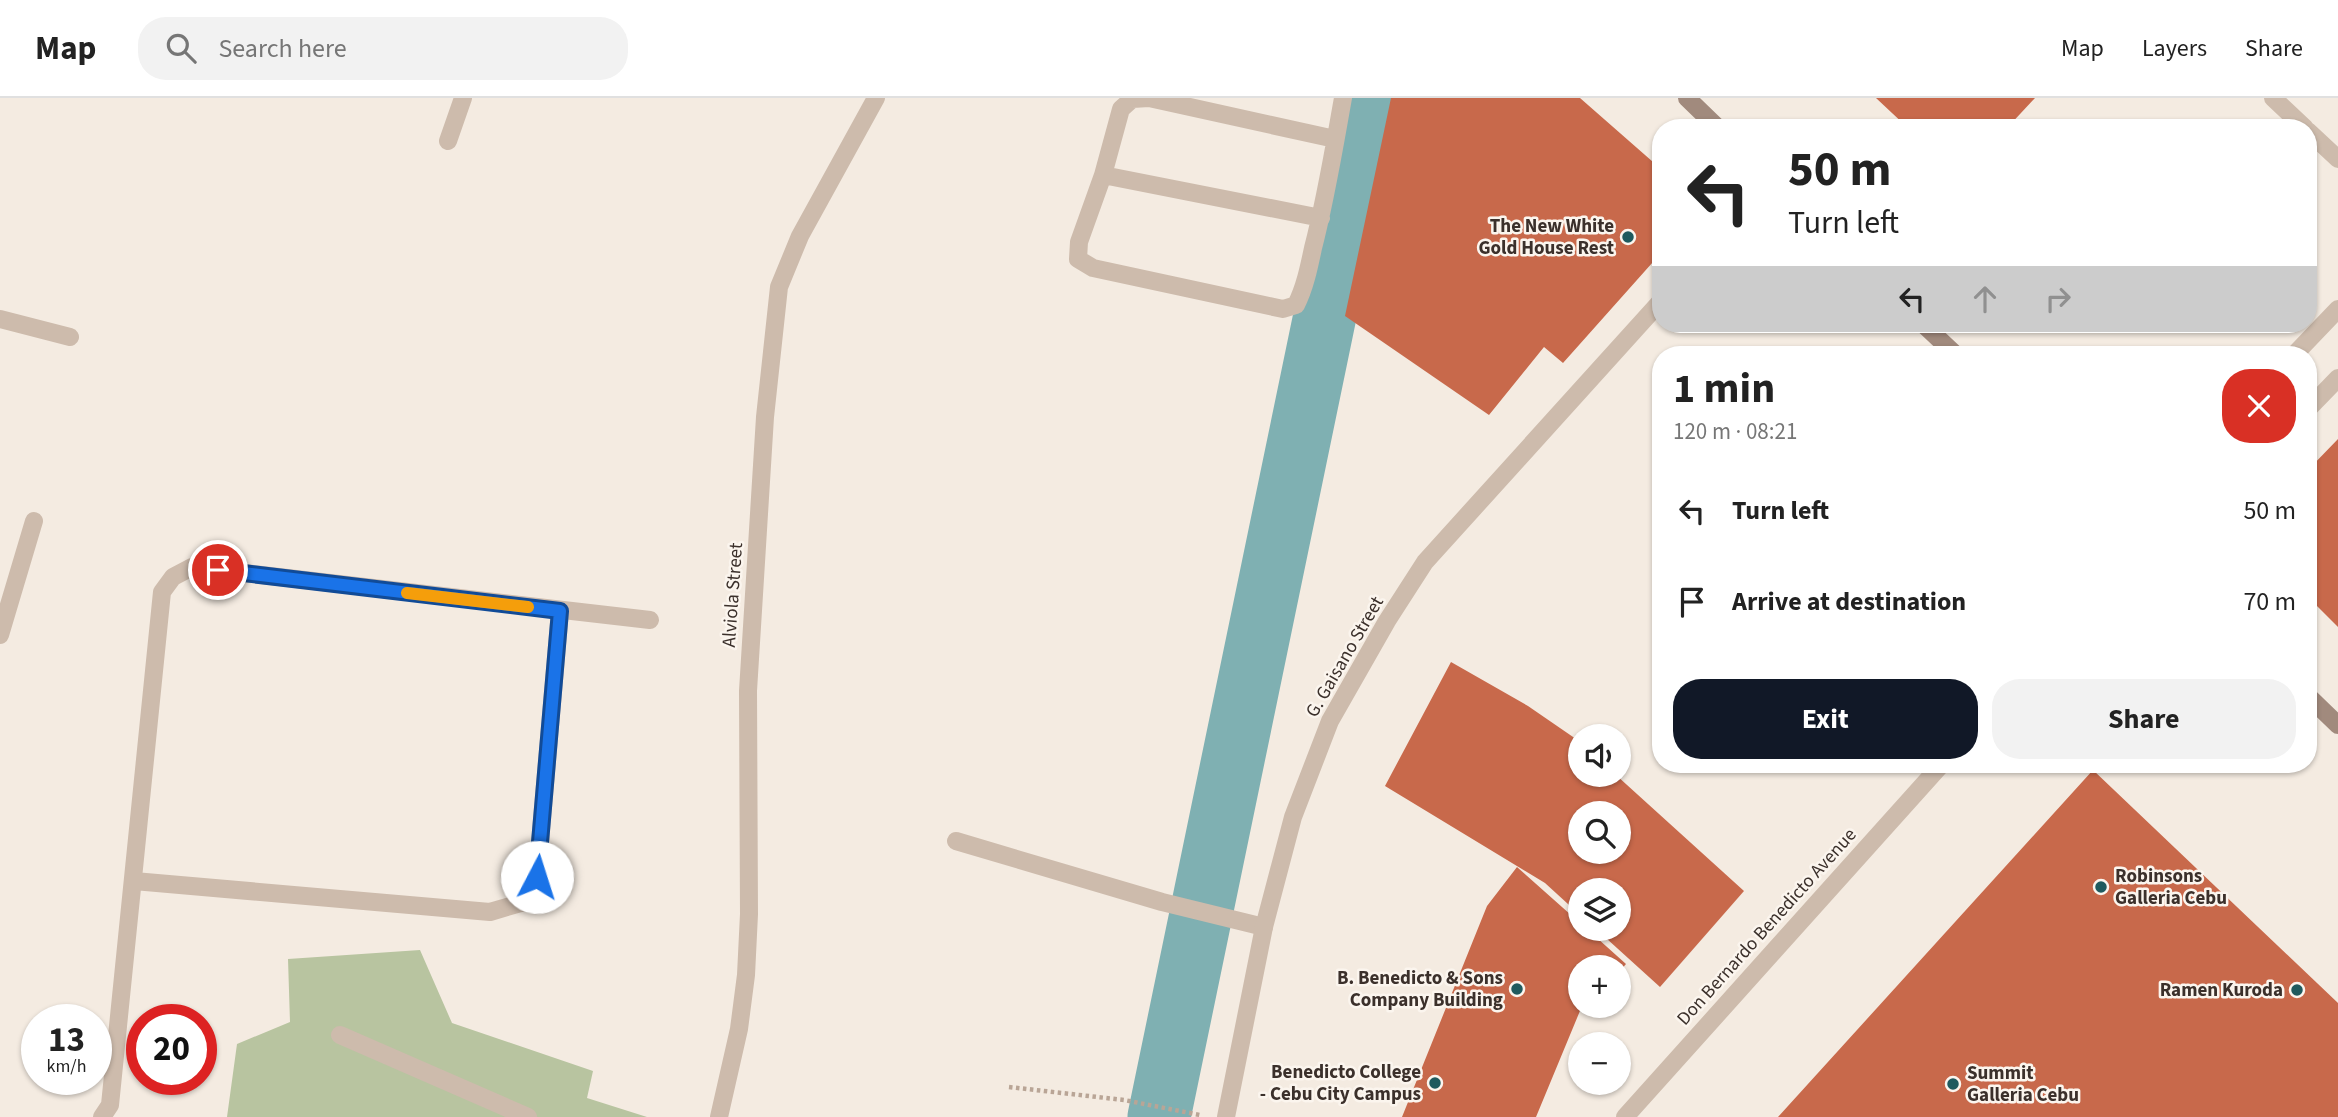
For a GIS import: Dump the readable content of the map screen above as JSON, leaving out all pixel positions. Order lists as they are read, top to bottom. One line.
{"streets":{"street":["Alviola Street","G. Gaisano Street","Don Bernardo Benedicto Avenue"]},"places":["The New White Gold House Rest","Robinsons Galleria Cebu","B. Benedicto & Sons Company Building","Ramen Kuroda","Benedicto College - Cebu City Campus","Summit Galleria Cebu"],"page":{"header":"Map","search":"Search here","nav":["Map","Layers","Share"],"turn":["50 m","Turn left"],"heading":["1 min","120 m · 08:21"],"list":[{"name":"Turn left","value":"50 m"},{"name":"Arrive at destination","value":"70 m"}],"buttons":["Exit","Share"],"map_buttons":["+","−"],"speed":"13 km/h","limit":"20"}}
